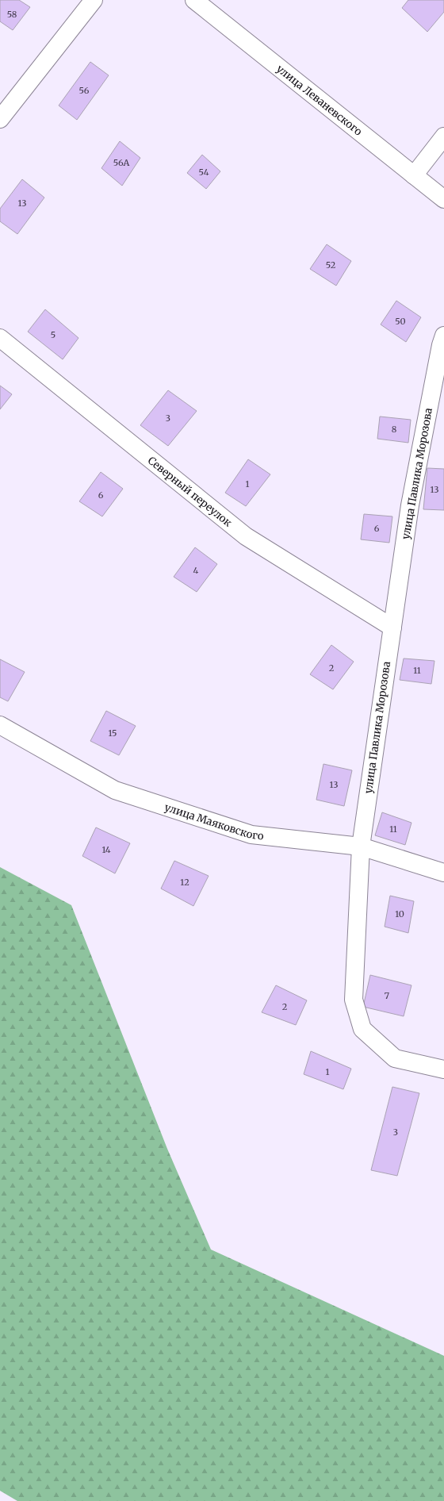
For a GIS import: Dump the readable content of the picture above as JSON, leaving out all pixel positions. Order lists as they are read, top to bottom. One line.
{"streets":{"street":["улица Леваневского","улица Павлика Морозова","Северный переулок","улица Маяковского"]},"crossings":[["улица Павлика Морозова","Северный переулок"],["улица Павлика Морозова","улица Маяковского"]],"house_numbers":["58","56","56А","54","13","52","50","5","3","8","1","13","6","6","4","2","11","15","13","11","14","12","10","7","2","1","3"]}
